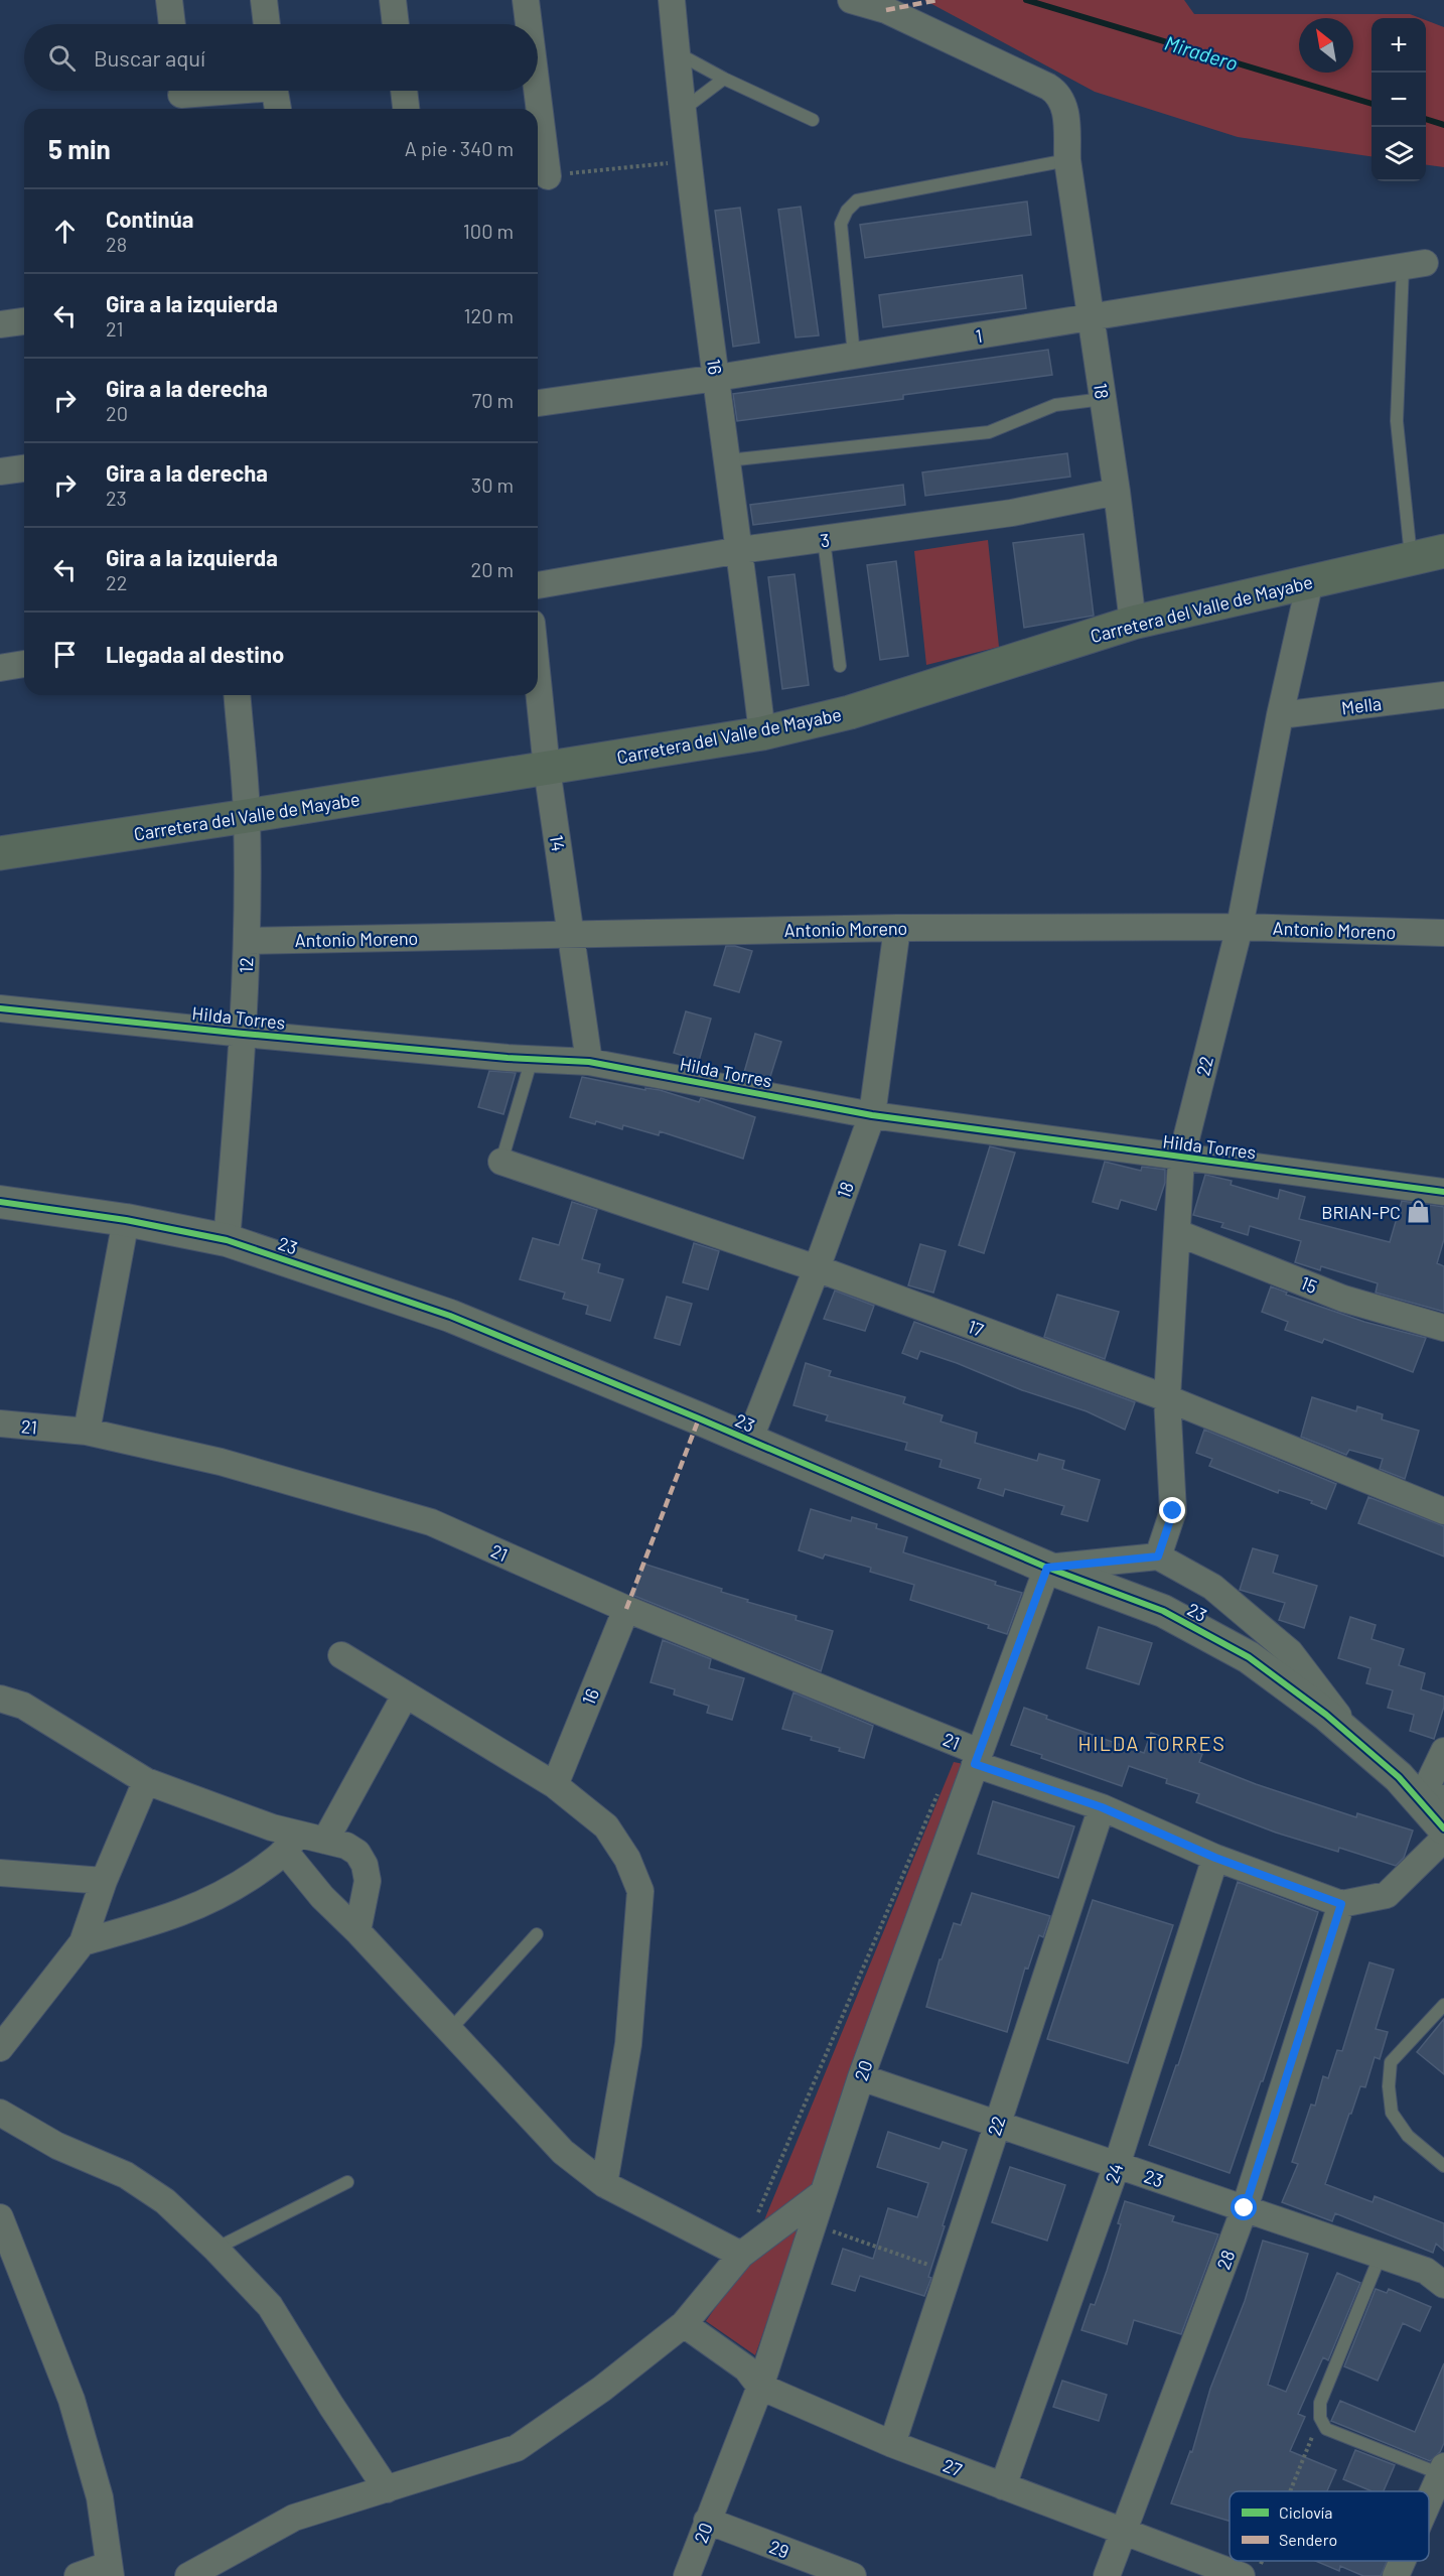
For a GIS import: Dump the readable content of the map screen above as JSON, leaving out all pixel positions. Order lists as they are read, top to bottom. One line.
{"streets":{"main road":["Carretera del Valle de Mayabe"],"street":["1","16","18","3","Mella","14","Antonio Moreno","12","Hilda Torres","22","23","15","17","21","20","24","28","27","29"]},"crossings":[["1","16"],["1","18"],["16","3"],["16","Carretera del Valle de Mayabe"],["16","21"],["18","3"],["18","Carretera del Valle de Mayabe"],["18","Antonio Moreno"],["18","Hilda Torres"],["18","23"],["18","17"],["Carretera del Valle de Mayabe","14"],["Carretera del Valle de Mayabe","12"],["Carretera del Valle de Mayabe","22"],["Mella","22"],["14","Antonio Moreno"],["14","Hilda Torres"],["Antonio Moreno","12"],["Antonio Moreno","22"],["12","Hilda Torres"],["12","23"],["Hilda Torres","22"],["22","23"],["22","15"],["22","17"],["22","21"],["22","27"],["23","20"],["23","24"],["23","28"],["21","20"],["21","24"],["21","28"],["20","27"],["20","29"],["24","27"],["28","27"]],"districts":["HILDA TORRES"],"water":["Miradero"],"places":{"shop":["BRIAN-PC"]},"legend":["Ciclovía","Sendero"],"north":"top left","page":{"map_buttons":["+","−"],"search":"Buscar aquí","heading":["5 min","A pie · 340 m"],"list":[["Continúa","28","100 m"],["Gira a la izquierda","21","120 m"],["Gira a la derecha","20","70 m"],["Gira a la derecha","23","30 m"],["Gira a la izquierda","22","20 m"],"Llegada al destino"]}}
